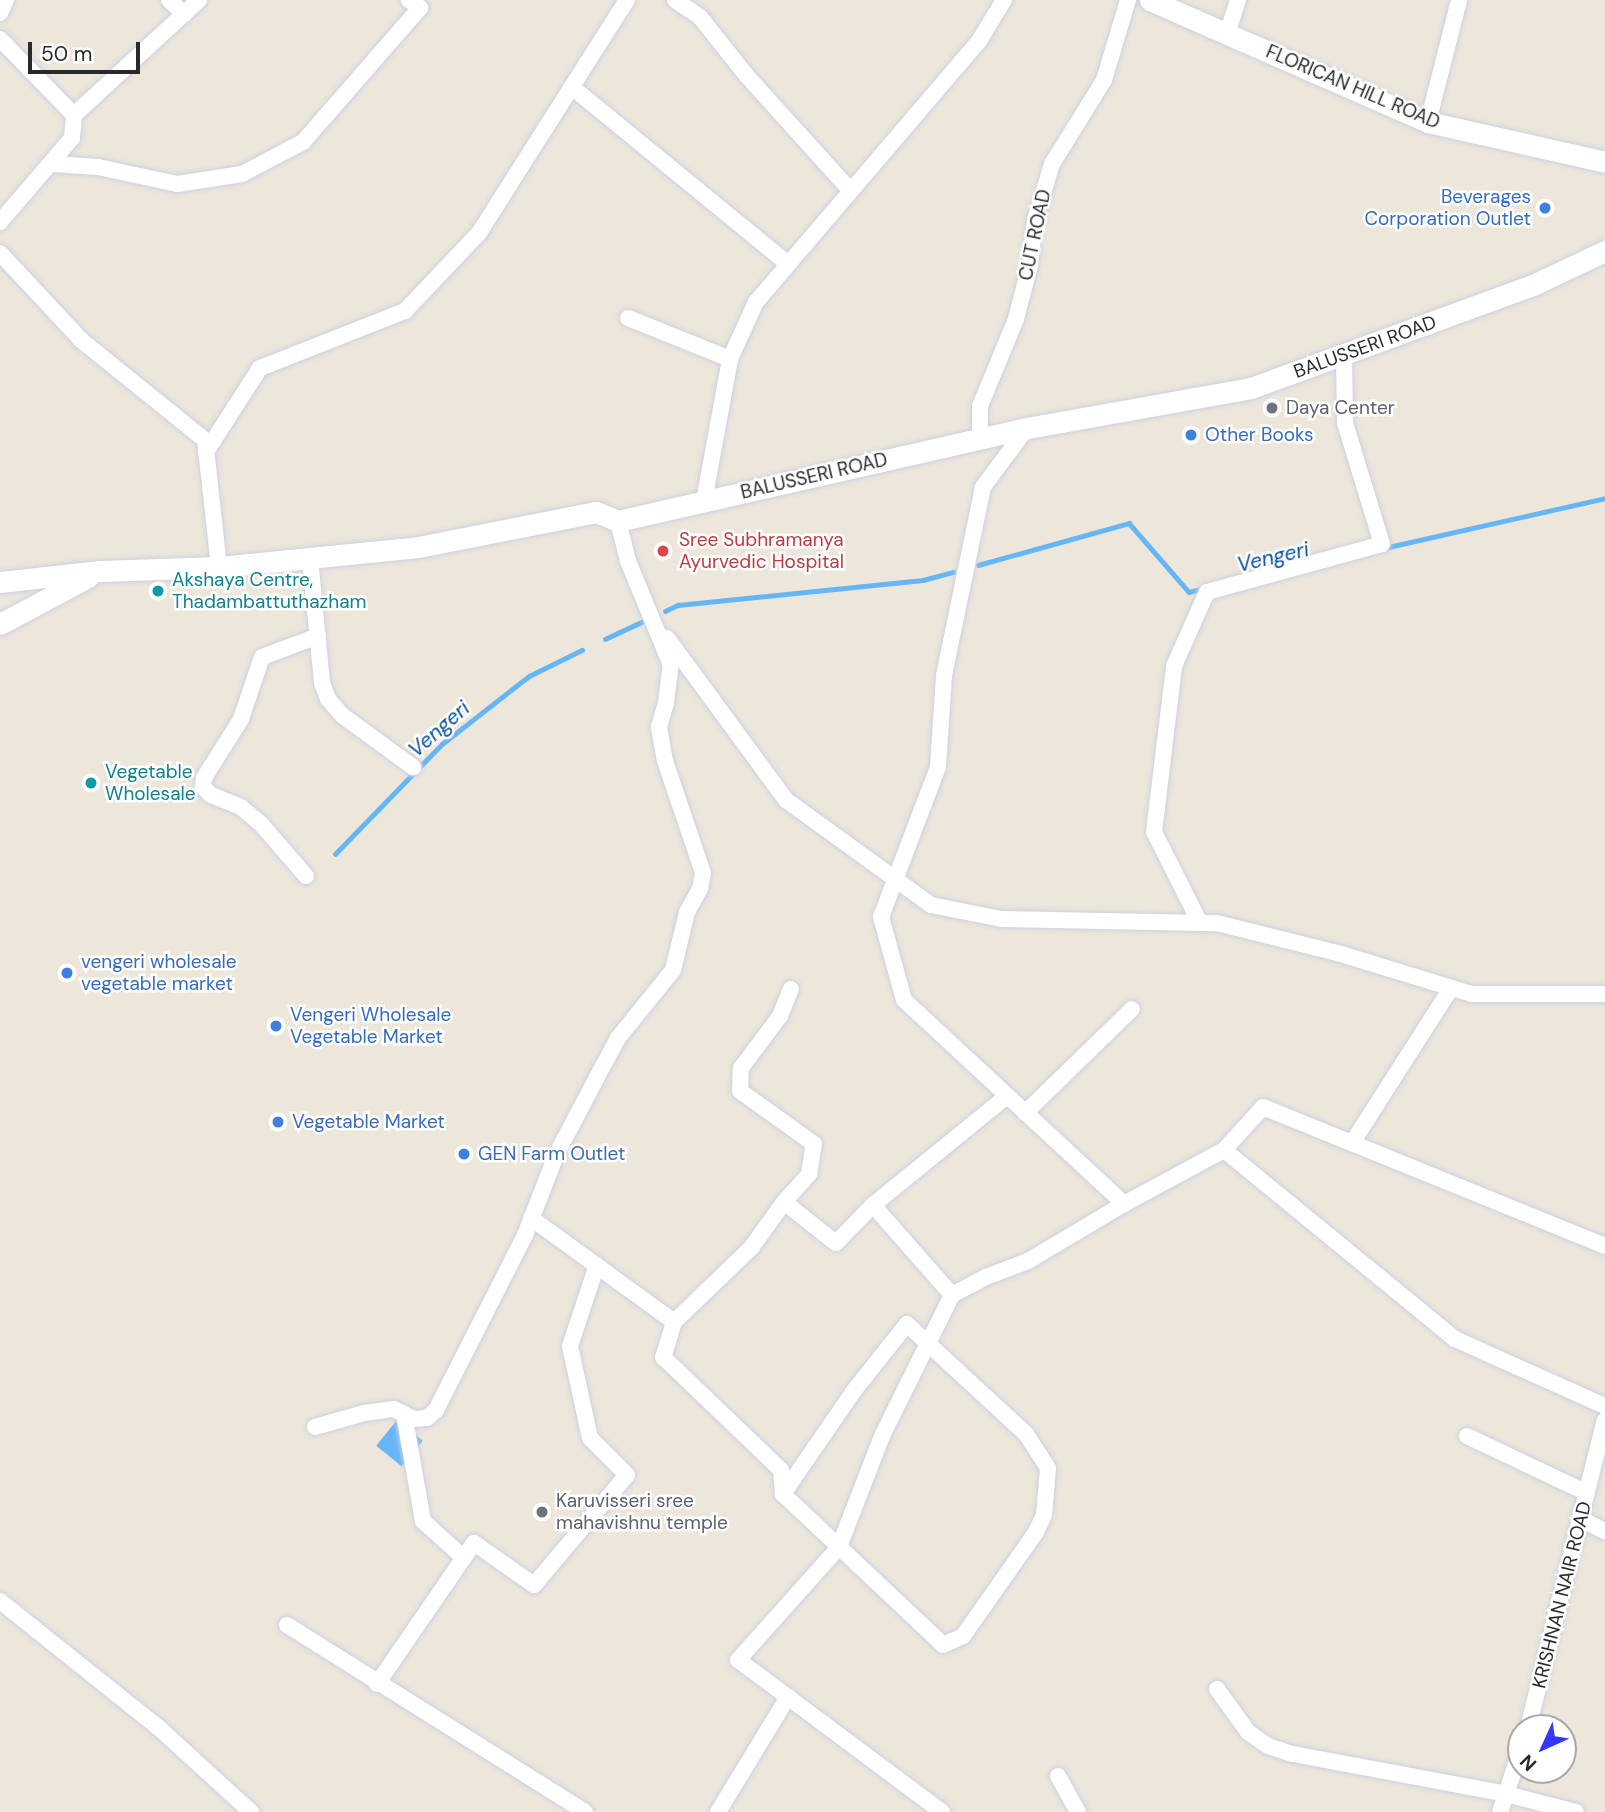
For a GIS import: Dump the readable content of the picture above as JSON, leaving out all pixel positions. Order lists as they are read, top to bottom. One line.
{"streets":{"main road":["FLORICAN HILL ROAD","BALUSSERI ROAD"],"street":["CUT ROAD","KRISHNAN NAIR ROAD"]},"crossings":[["CUT ROAD","BALUSSERI ROAD"]],"water":["Vengeri"],"places":["Beverages Corporation Outlet","Daya Center","Other Books","Sree Subhramanya Ayurvedic Hospital","Akshaya Centre, Thadambattuthazham","Vegetable Wholesale","vengeri wholesale vegetable market","Vengeri Wholesale Vegetable Market","Vegetable Market","GEN Farm Outlet","Karuvisseri sree mahavishnu temple"],"scale_bar":"50 m","north":"bottom left"}
